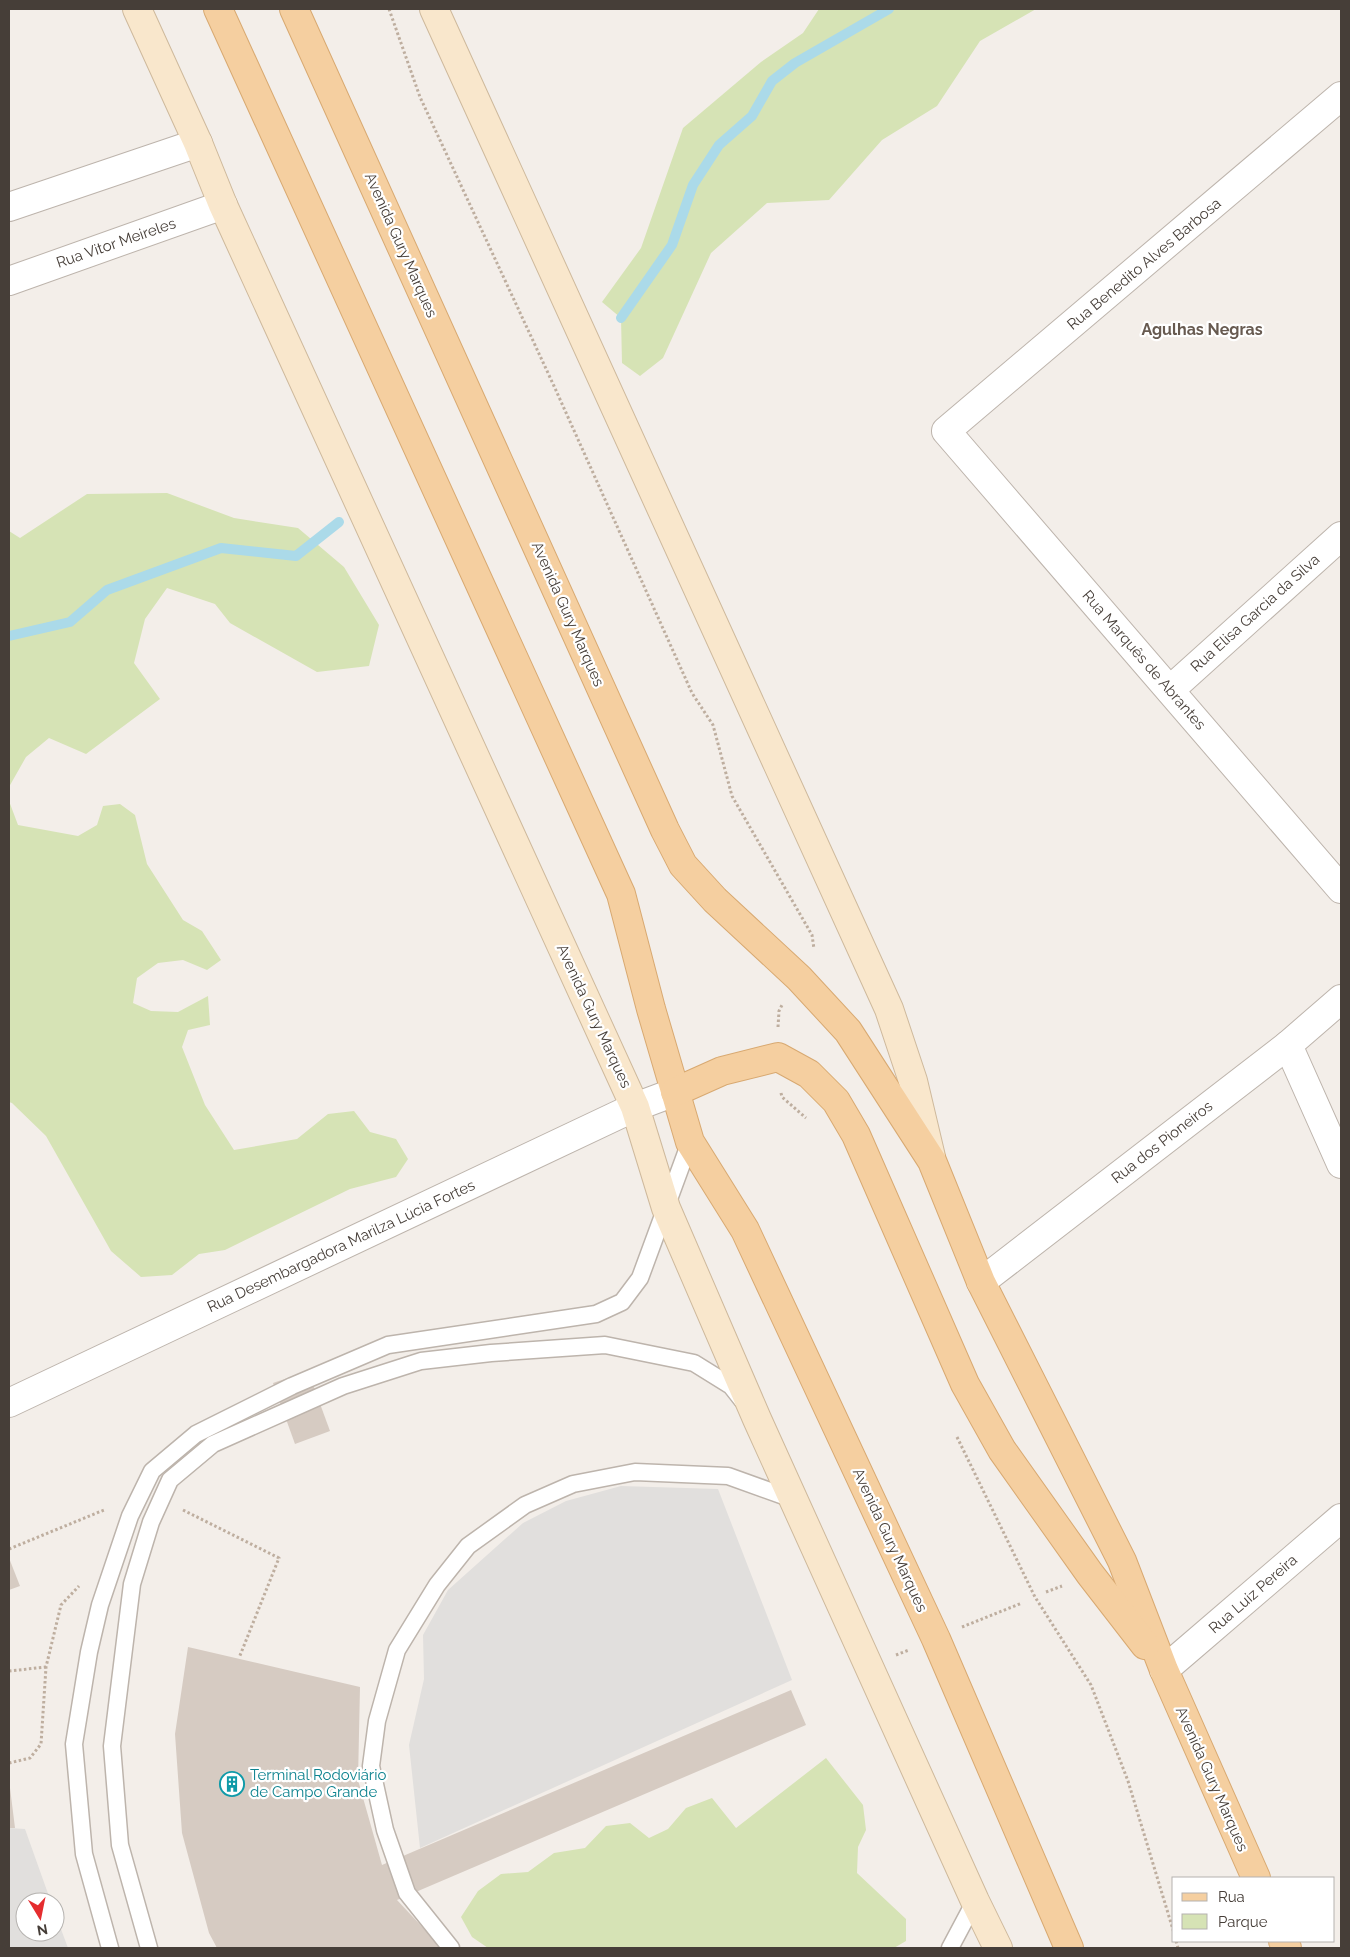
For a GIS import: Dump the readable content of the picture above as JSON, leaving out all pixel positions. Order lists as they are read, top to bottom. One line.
{"streets":{"main road":["Avenida Gury Marques"],"street":["Rua Vitor Meireles","Rua Benedito Alves Barbosa","Rua Elisa Garcia da Silva","Rua Marquês de Abrantes","Rua dos Pioneiros","Rua Desembargadora Marilza Lúcia Fortes","Rua Luiz Pereira"]},"crossings":[["Rua Vitor Meireles","Avenida Gury Marques"],["Avenida Gury Marques","Rua dos Pioneiros"],["Avenida Gury Marques","Rua Desembargadora Marilza Lúcia Fortes"],["Avenida Gury Marques","Rua Luiz Pereira"],["Rua Benedito Alves Barbosa","Rua Marquês de Abrantes"],["Rua Elisa Garcia da Silva","Rua Marquês de Abrantes"]],"districts":["Agulhas Negras"],"places":{"building":["Terminal Rodoviário de Campo Grande"]},"legend":["Rua","Parque"],"north":"bottom"}
